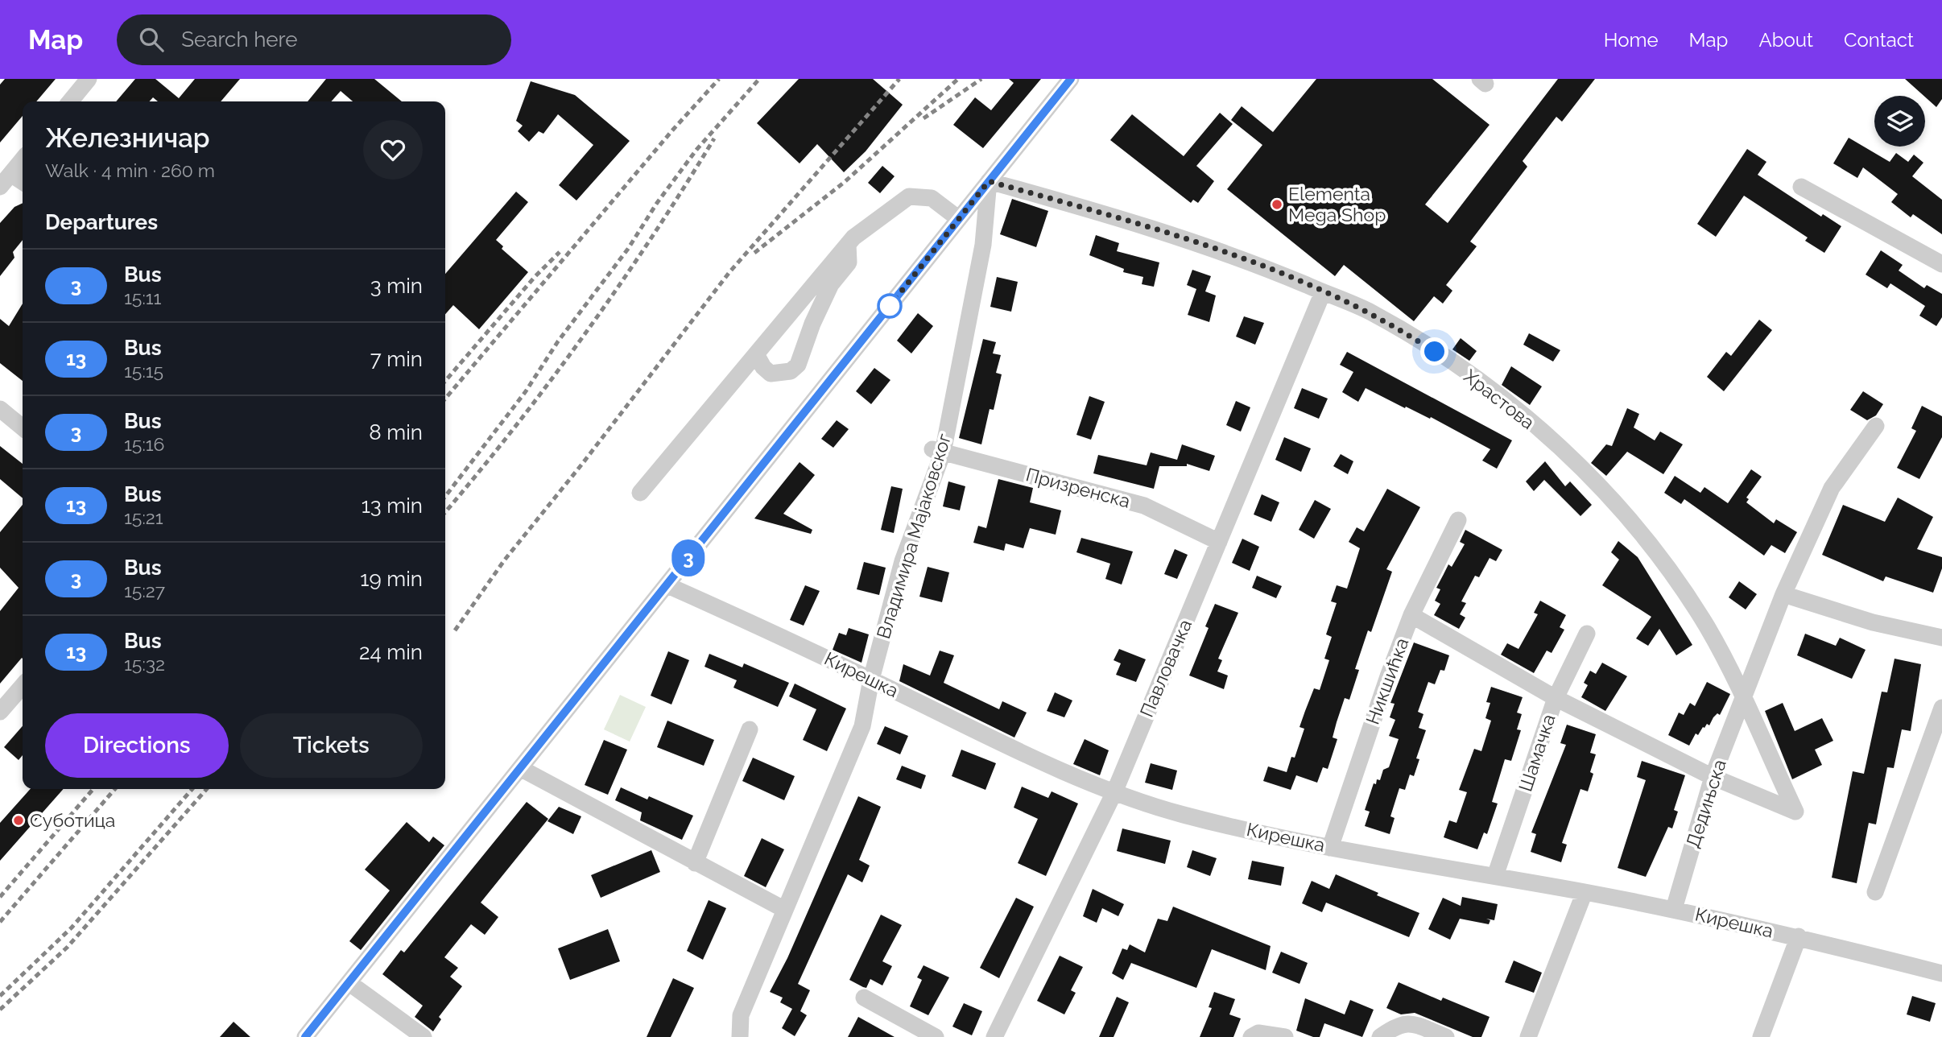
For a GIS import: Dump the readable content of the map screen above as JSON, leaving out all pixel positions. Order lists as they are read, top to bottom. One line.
{"streets":{"street":["Храстова","Призренска","Владимира Мајаковског","Павловачка","Кирешка","Никшићка","Шамачка","Дедињска"]},"crossings":[["Храстова","Владимира Мајаковског"],["Храстова","Павловачка"],["Храстова","Дедињска"],["Призренска","Владимира Мајаковског"],["Призренска","Павловачка"],["Владимира Мајаковског","Кирешка"],["Павловачка","Кирешка"],["Кирешка","Никшићка"],["Кирешка","Шамачка"],["Кирешка","Дедињска"]],"places":["Elementa Mega Shop","Суботица"],"lines":["bus line 3"],"page":{"header":"Map","search":"Search here","nav":["Home","Map","About","Contact"],"on_map":"3","heading":[["Железничар","Walk · 4 min · 260 m"],"Departures"],"list":[{"mark":"3","name":"Bus","note":"15:11","value":"3 min"},{"mark":"13","name":"Bus","note":"15:15","value":"7 min"},{"mark":"3","name":"Bus","note":"15:16","value":"8 min"},{"mark":"13","name":"Bus","note":"15:21","value":"13 min"},{"mark":"3","name":"Bus","note":"15:27","value":"19 min"},{"mark":"13","name":"Bus","note":"15:32","value":"24 min"}],"buttons":["Directions","Tickets"]}}
